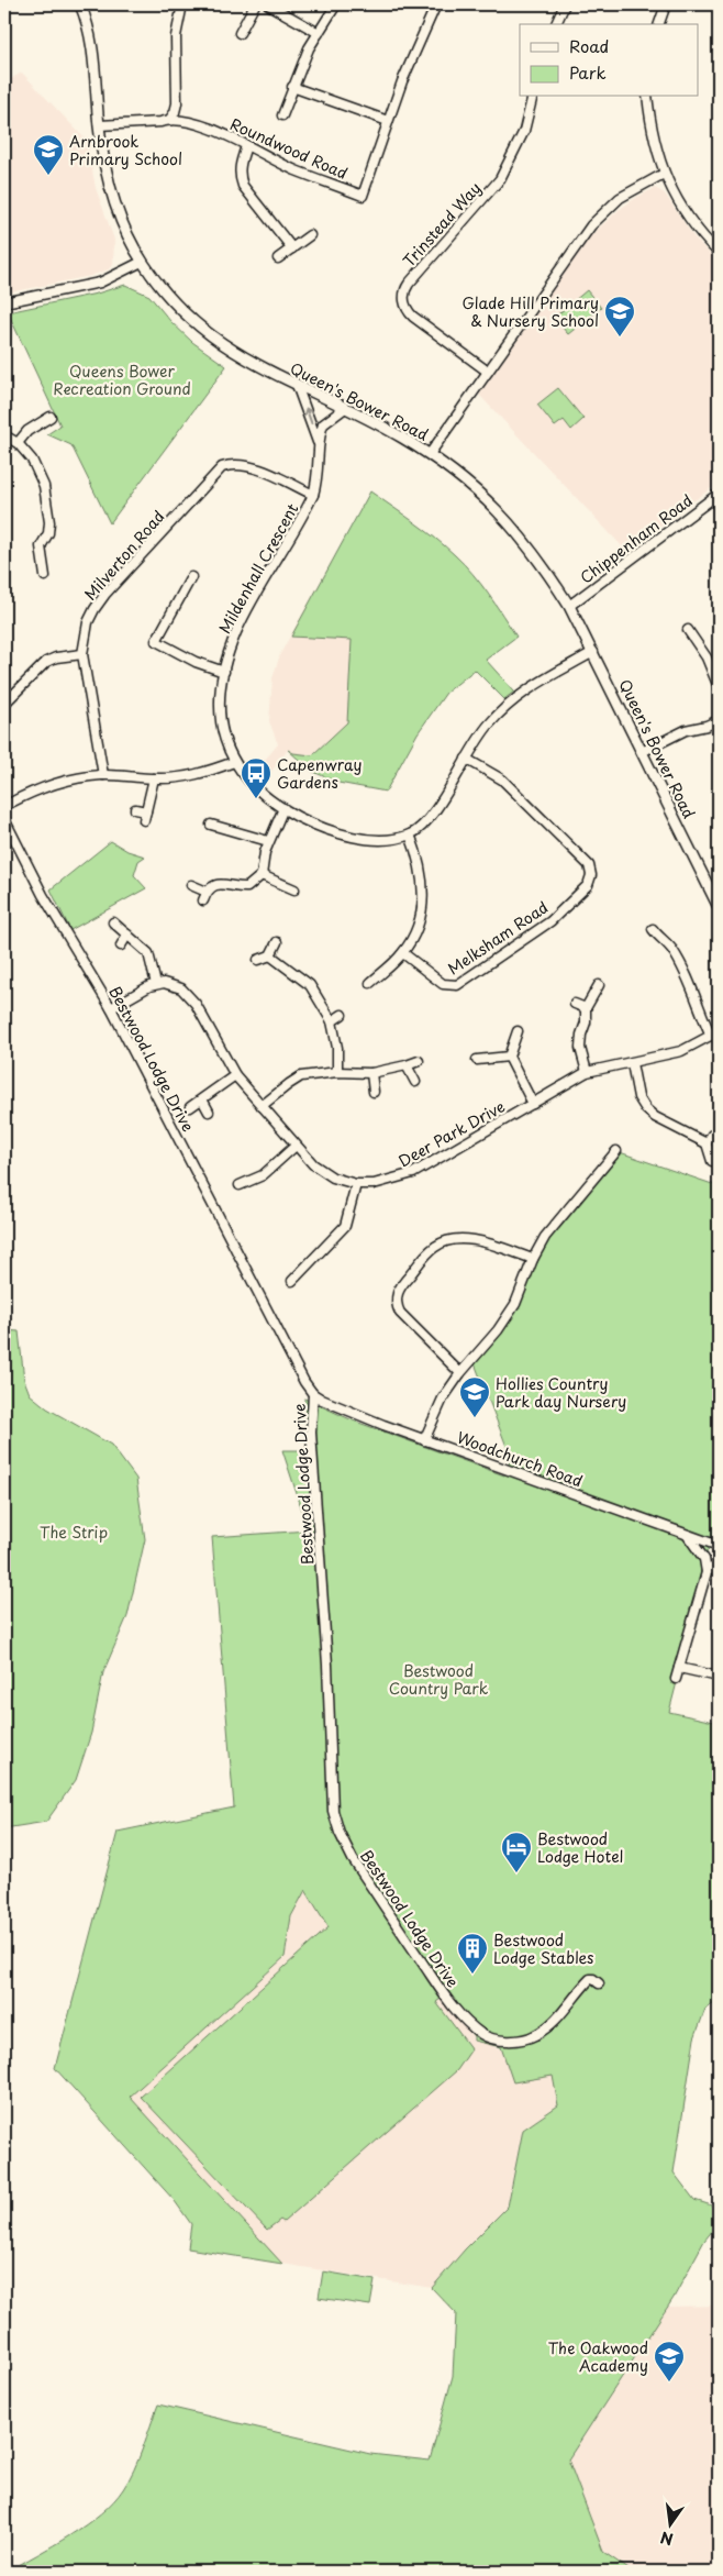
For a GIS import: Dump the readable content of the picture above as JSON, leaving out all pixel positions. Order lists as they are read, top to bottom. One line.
{"streets":{"street":["Roundwood Road","Trinstead Way","Queen's Bower Road","Chippenham Road","Milverton Road","Mildenhall Crescent","Melksham Road","Bestwood Lodge Drive","Deer Park Drive","Woodchurch Road"]},"crossings":[["Roundwood Road","Queen's Bower Road"],["Queen's Bower Road","Chippenham Road"],["Queen's Bower Road","Mildenhall Crescent"],["Milverton Road","Mildenhall Crescent"],["Bestwood Lodge Drive","Woodchurch Road"]],"parks":["Queens Bower Recreation Ground","The Strip","Bestwood Country Park"],"places":{"school or university":["Arnbrook Primary School","Glade Hill Primary & Nursery School","Hollies Country Park day Nursery","The Oakwood Academy"],"bus stop":["Capenwray Gardens"],"hotel":["Bestwood Lodge Hotel"],"building":["Bestwood Lodge Stables"]},"legend":["Road","Park"],"north":"bottom"}
